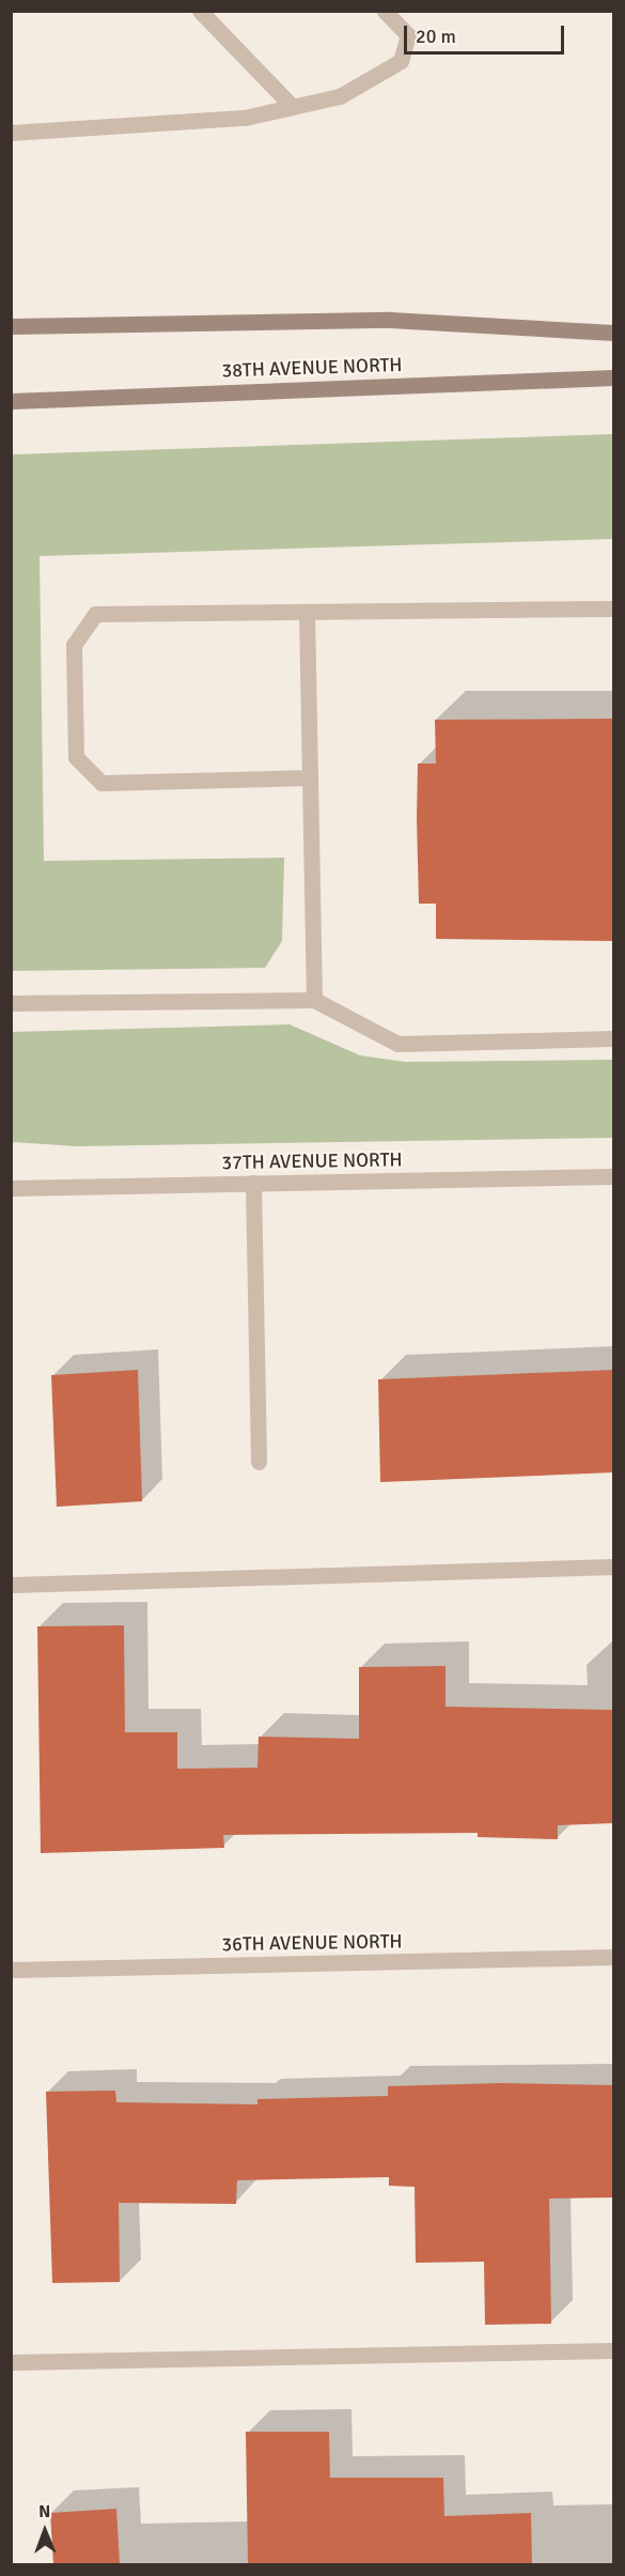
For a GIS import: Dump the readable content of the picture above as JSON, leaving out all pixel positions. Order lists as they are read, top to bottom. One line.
{"streets":{"main road":["38TH AVENUE NORTH"],"street":["37TH AVENUE NORTH","36TH AVENUE NORTH"]},"scale_bar":"20 m","north":"top"}
